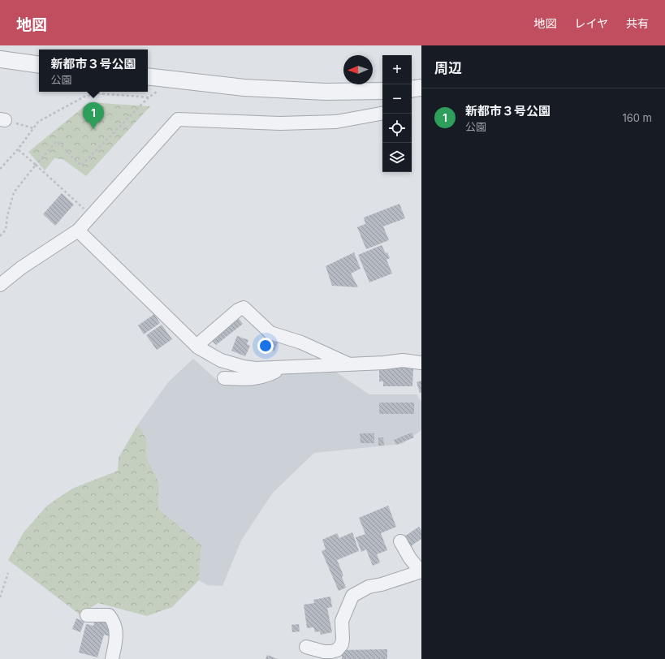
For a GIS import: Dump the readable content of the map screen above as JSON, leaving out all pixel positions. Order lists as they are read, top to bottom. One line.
{"north":"left","page":{"header":"地図","nav":["地図","レイヤ","共有"],"heading":"周辺","popup":["新都市３号公園","公園"],"map_buttons":["+","−"],"list":[{"mark":"1","name":"新都市３号公園","note":"公園","value":"160 m"}],"pins":"1"}}
